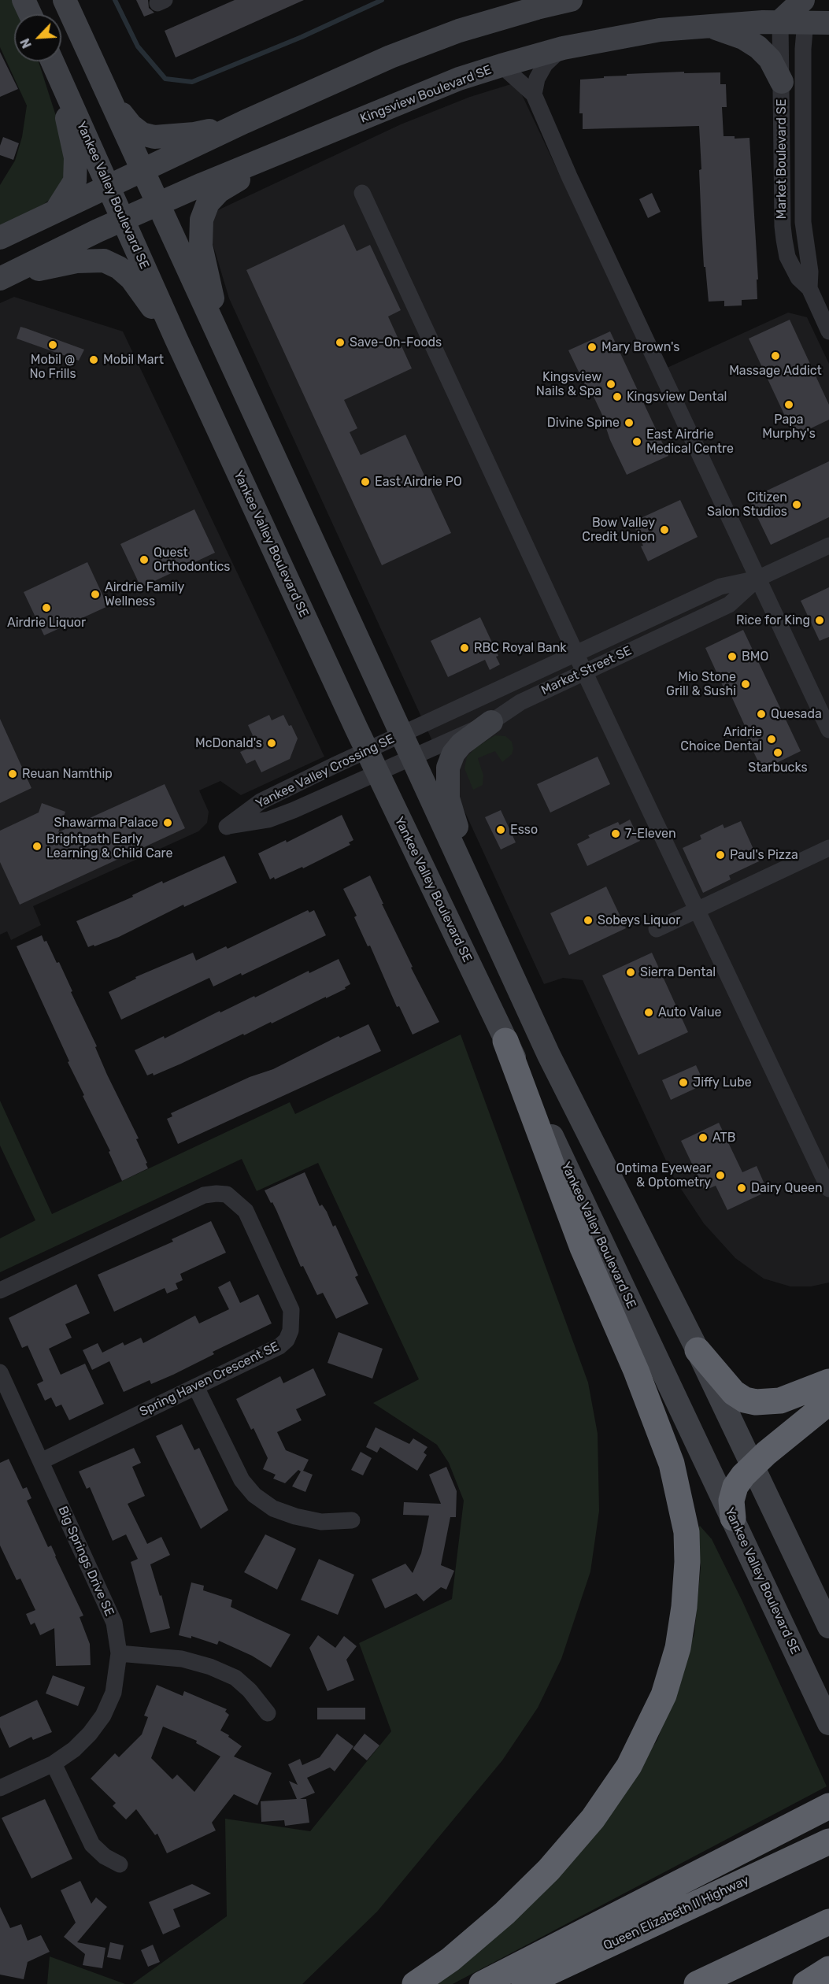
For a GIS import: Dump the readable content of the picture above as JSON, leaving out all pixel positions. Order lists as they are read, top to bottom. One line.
{"streets":{"highway":["Queen Elizabeth II Highway"],"main road":["Kingsview Boulevard SE","Yankee Valley Boulevard SE"],"street":["Market Boulevard SE","Market Street SE","Yankee Valley Crossing SE","Spring Haven Crescent SE","Big Springs Drive SE"]},"crossings":[["Kingsview Boulevard SE","Market Boulevard SE"],["Kingsview Boulevard SE","Yankee Valley Boulevard SE"],["Yankee Valley Boulevard SE","Yankee Valley Crossing SE"],["Market Street SE","Yankee Valley Crossing SE"],["Spring Haven Crescent SE","Big Springs Drive SE"]],"places":["Save-On-Foods","Mobil @ No Frills","Mary Brown's","Massage Addict","Mobil Mart","Kingsview Nails & Spa","Kingsview Dental","Papa Murphy's","Divine Spine","East Airdrie Medical Centre","East Airdrie PO","Citizen Salon Studios","Bow Valley Credit Union","Quest Orthodontics","Airdrie Family Wellness","Airdrie Liquor","Rice for King","RBC Royal Bank","BMO","Mio Stone Grill & Sushi","Quesada","Aridrie Choice Dental","McDonald's","Starbucks","Reuan Namthip","Shawarma Palace","Esso","7-Eleven","Brightpath Early Learning & Child Care","Paul's Pizza","Sobeys Liquor","Sierra Dental","Auto Value","Jiffy Lube","ATB","Optima Eyewear & Optometry","Dairy Queen"],"north":"bottom left"}
